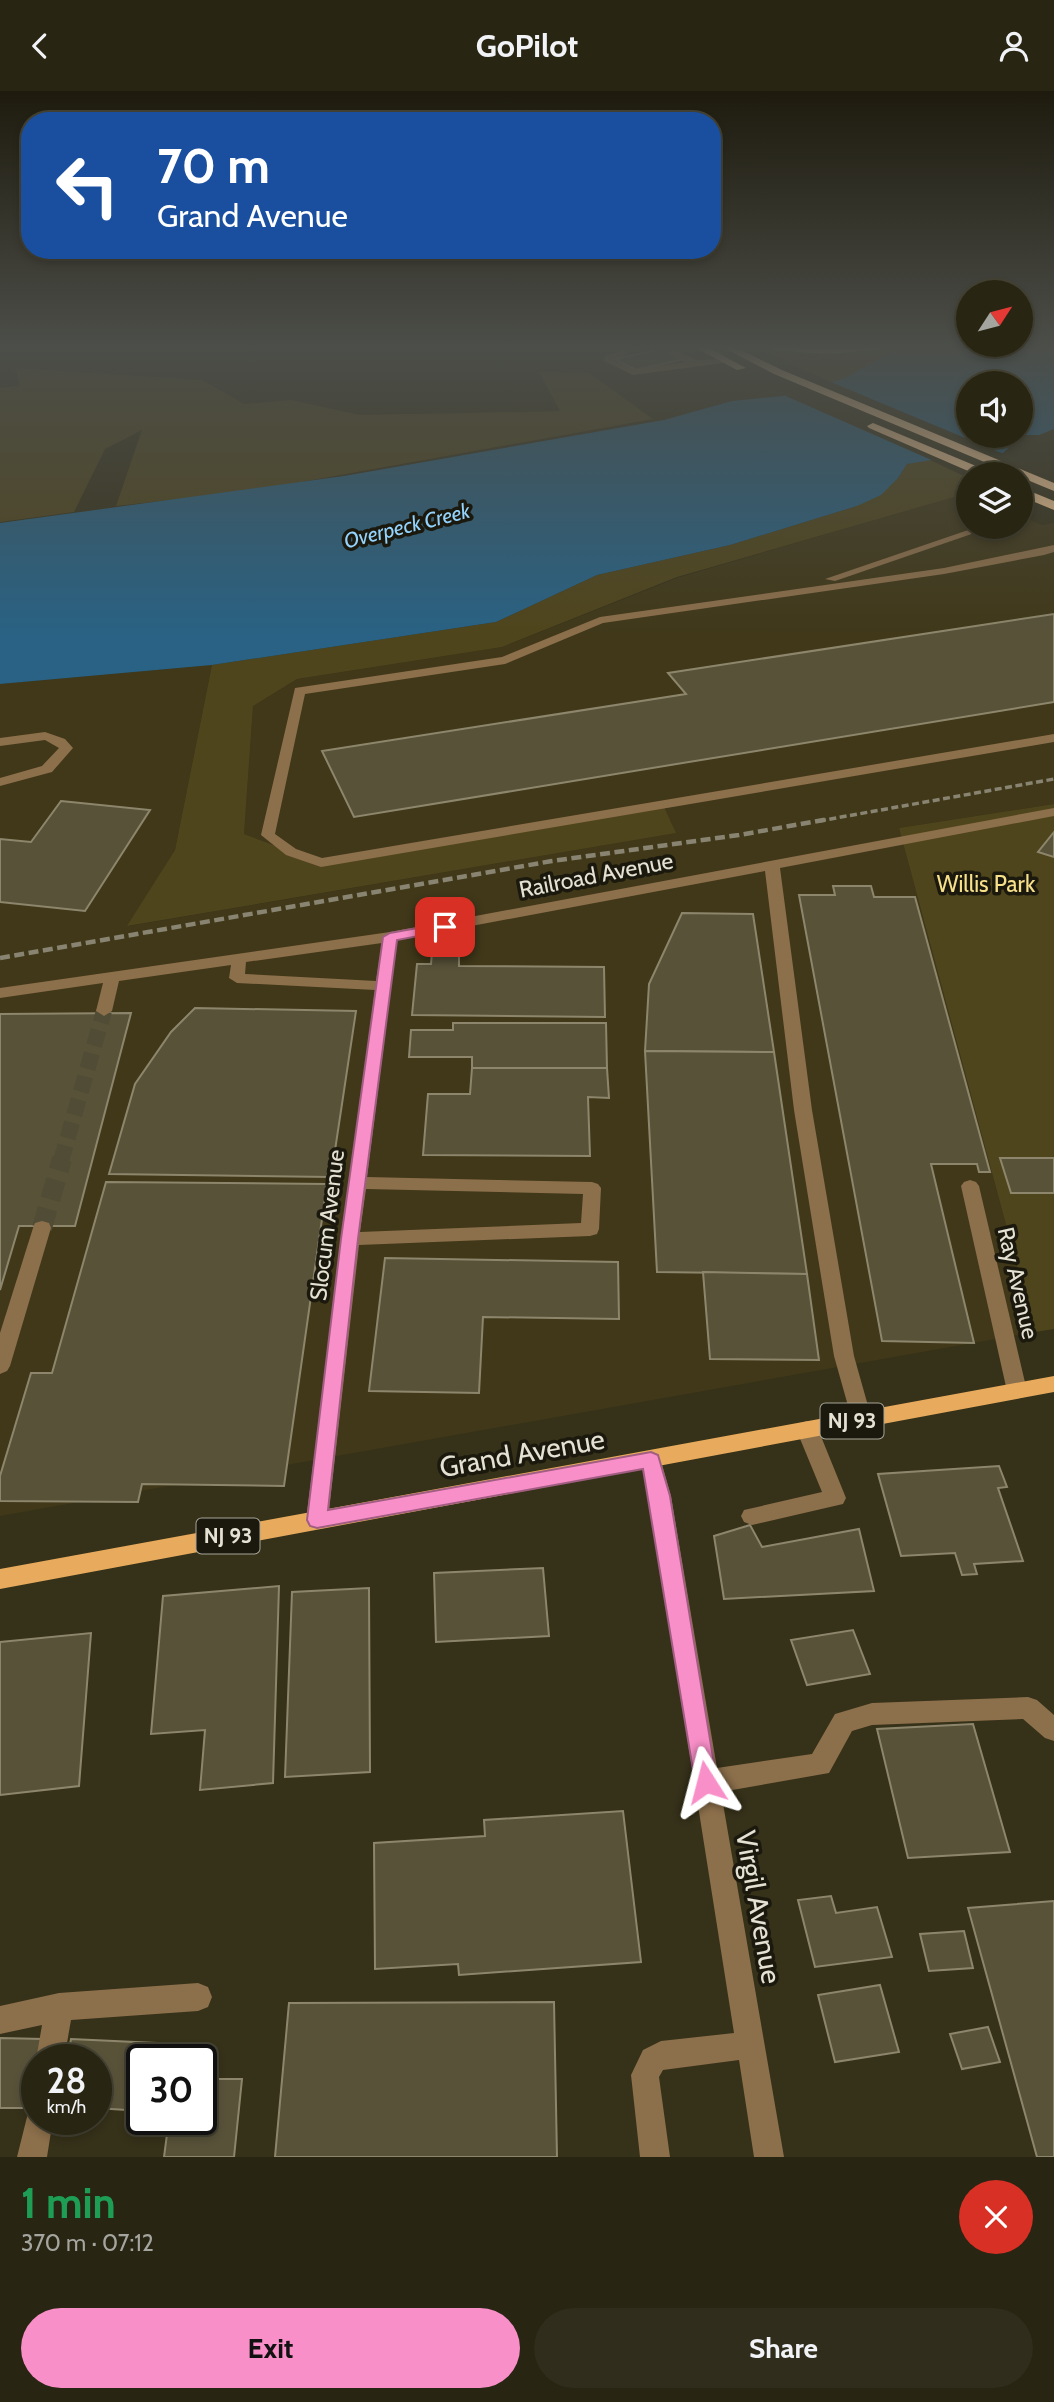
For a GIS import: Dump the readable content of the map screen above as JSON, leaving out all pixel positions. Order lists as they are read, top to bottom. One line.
{"streets":{"main road":["NJ 93","Grand Avenue"],"street":["Railroad Avenue","Slocum Avenue","Ray Avenue","Virgil Avenue"]},"crossings":[["Railroad Avenue","Slocum Avenue"],["Slocum Avenue","Grand Avenue"],["Ray Avenue","Grand Avenue"],["Grand Avenue","Virgil Avenue"]],"water":["Overpeck Creek"],"parks":["Willis Park"],"north":"top right","page":{"header":"GoPilot","turn":["70 m","Grand Avenue"],"speed":"28 km/h","limit":"30","heading":["1 min","370 m · 07:12"],"buttons":["Exit","Share"]}}
